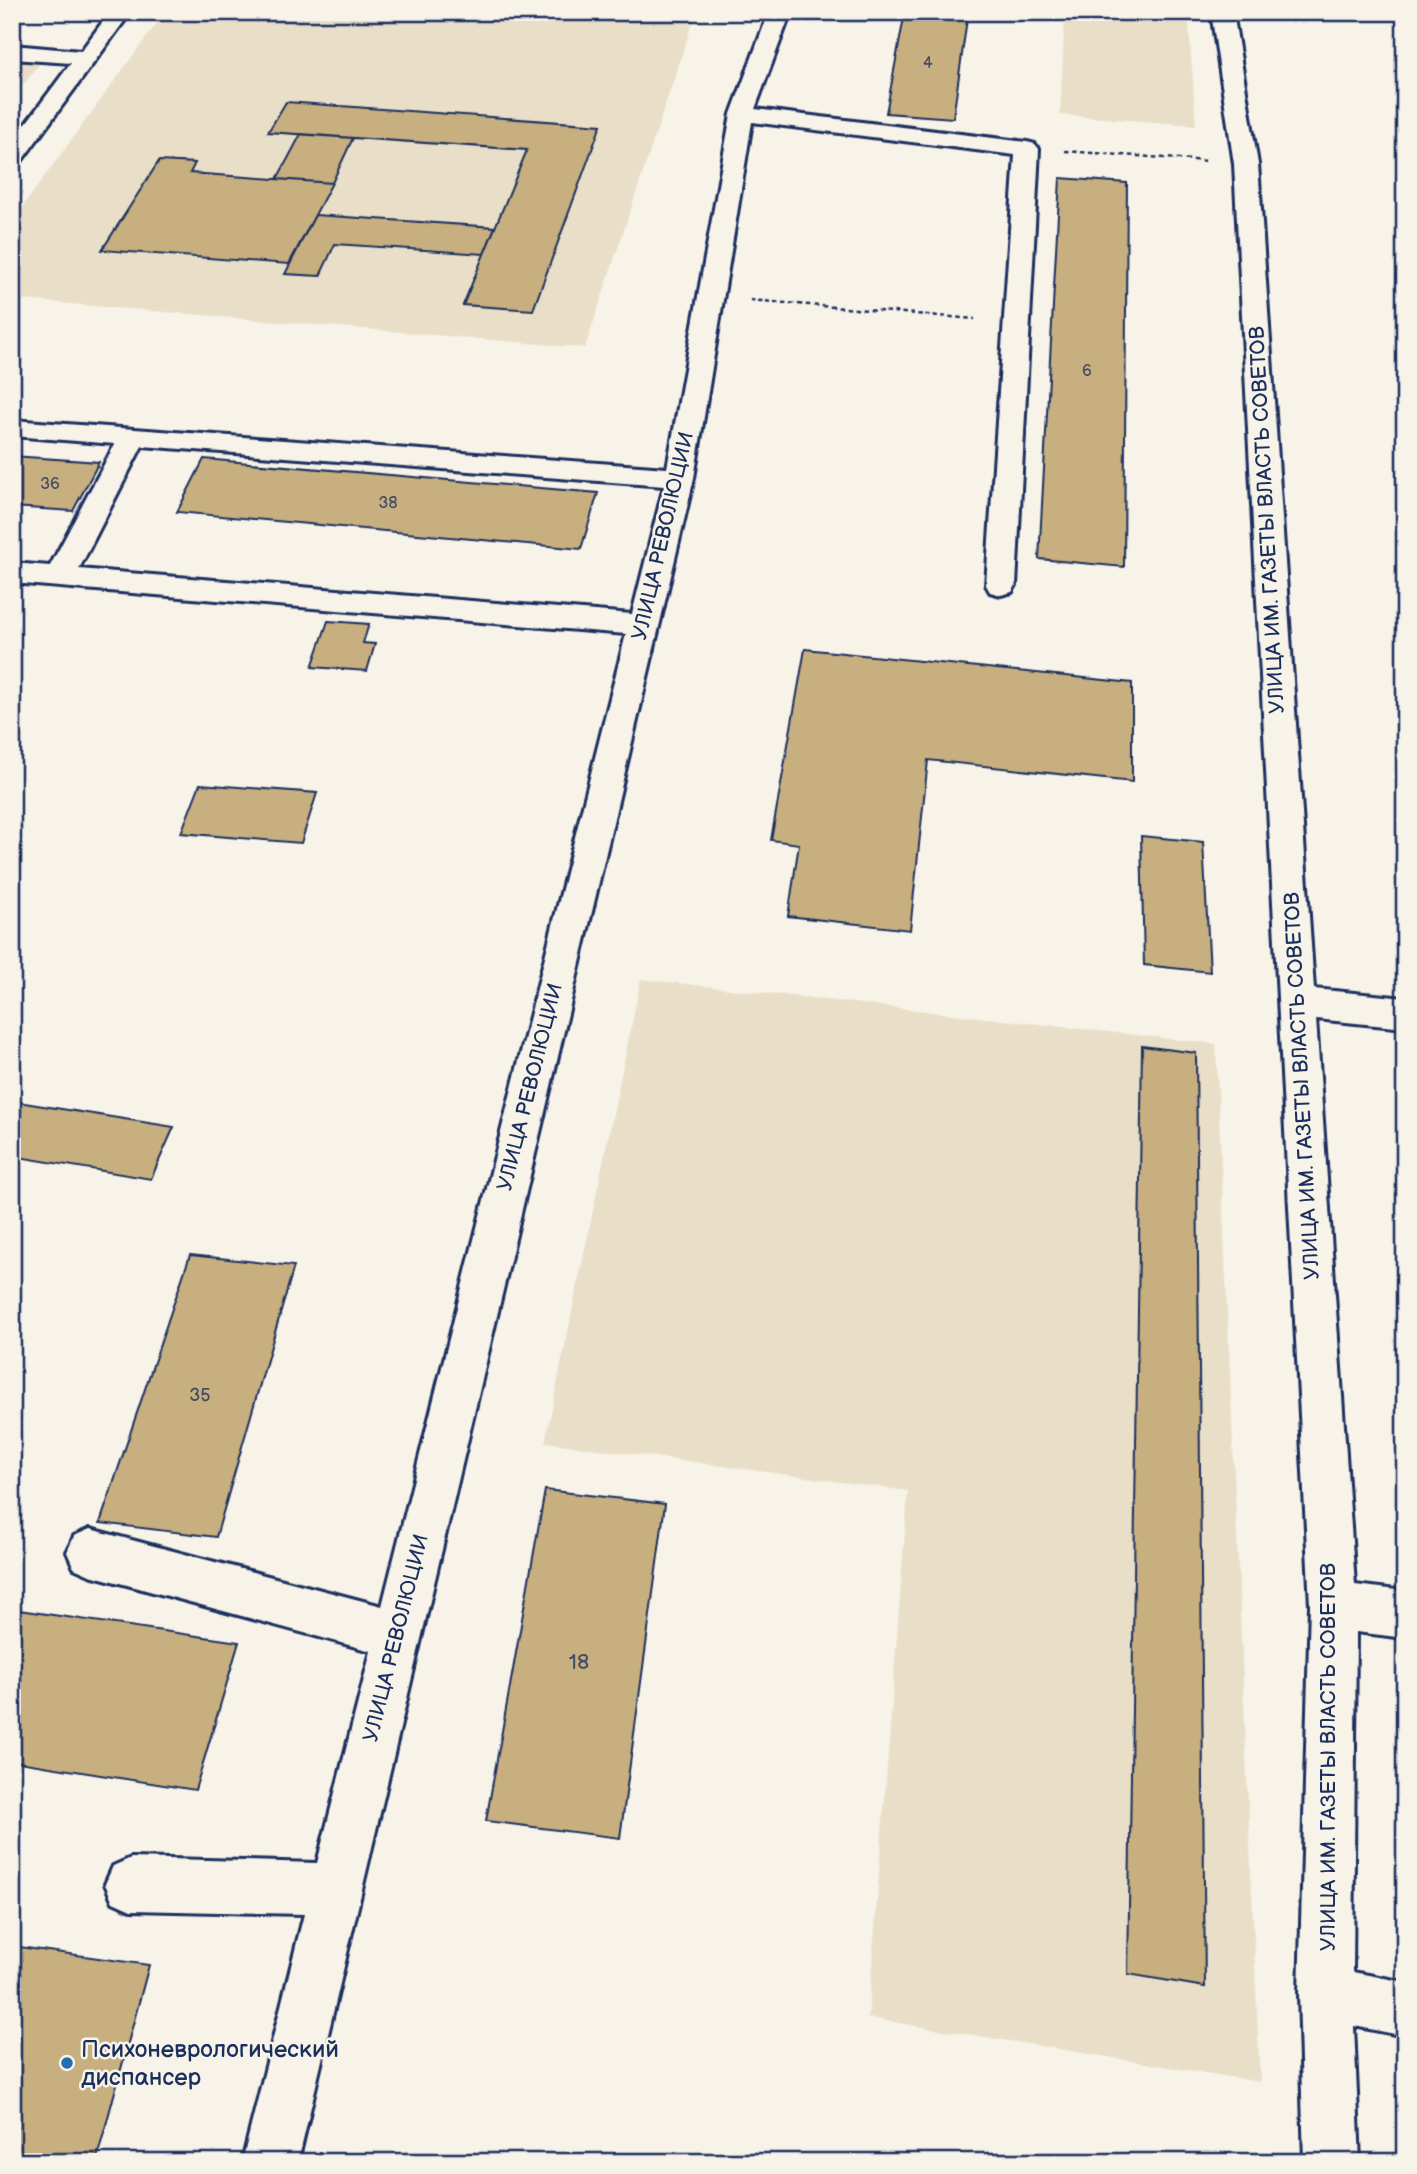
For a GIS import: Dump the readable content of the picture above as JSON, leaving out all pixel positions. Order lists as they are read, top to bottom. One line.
{"streets":{"street":["УЛИЦА ИМ. ГАЗЕТЫ ВЛАСТЬ СОВЕТОВ","УЛИЦА РЕВОЛЮЦИИ"]},"places":["Психоневрологический диспансер"],"house_numbers":["4","6","36","38","35","18"]}
